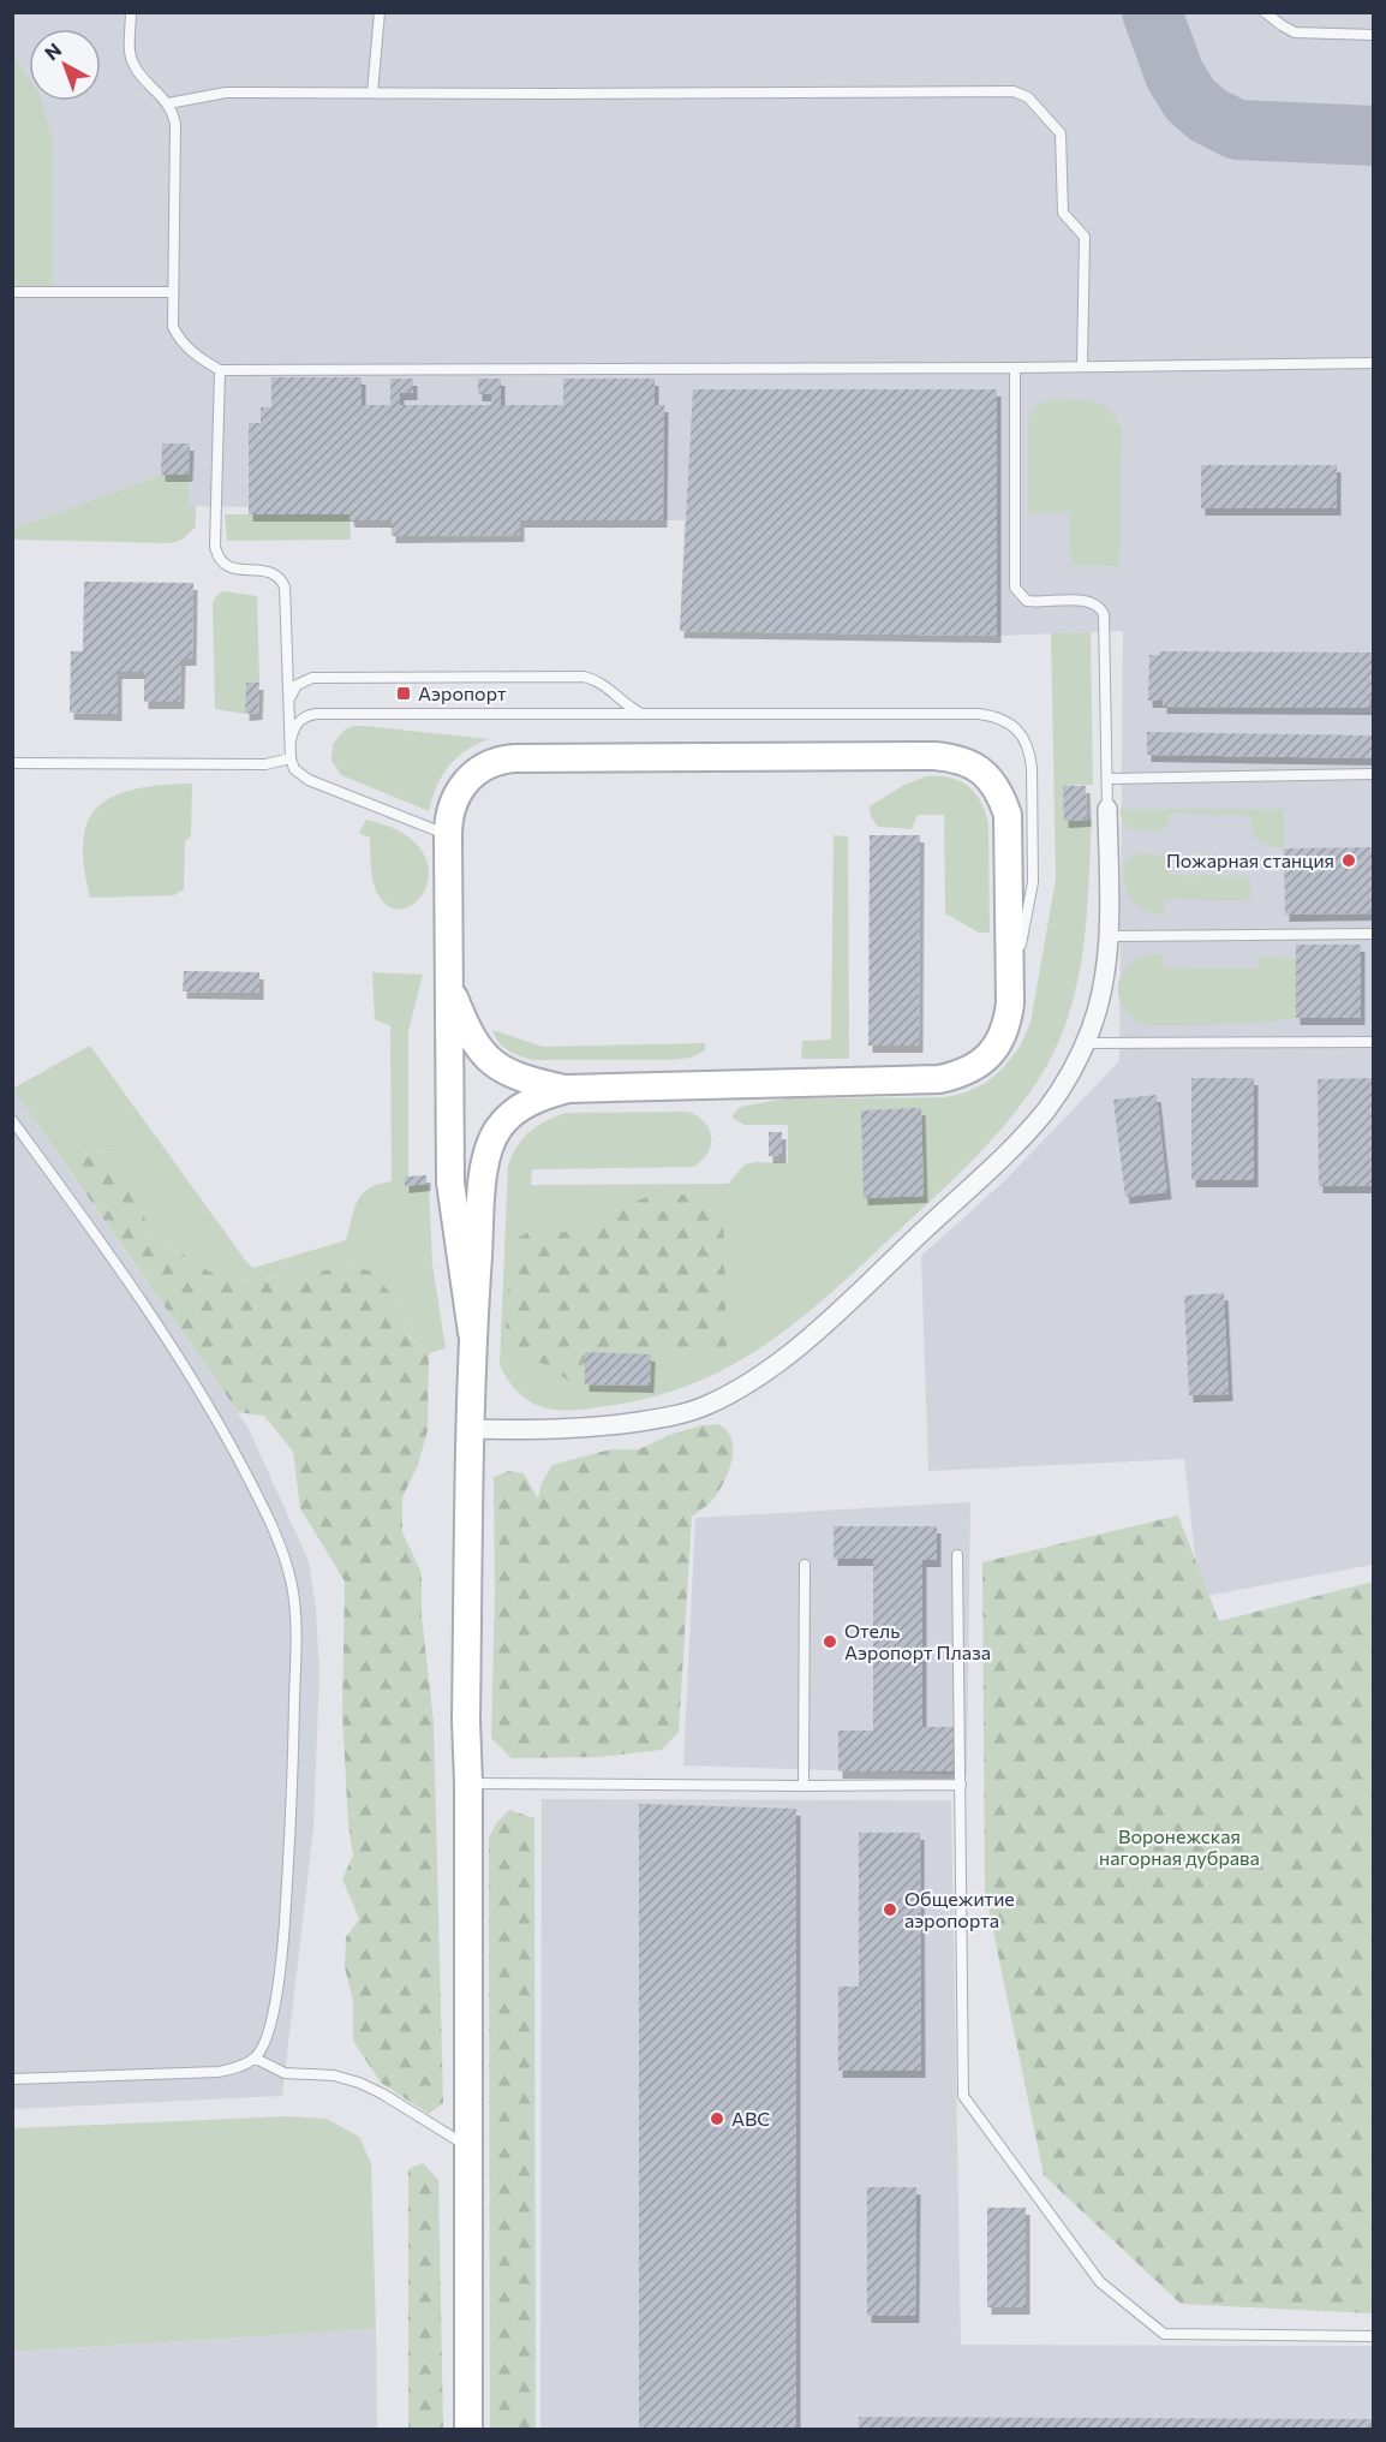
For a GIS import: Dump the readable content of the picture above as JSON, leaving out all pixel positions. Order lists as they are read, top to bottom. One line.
{"parks":["Воронежская нагорная дубрава"],"places":{"transit":["Аэропорт"],"other":["Пожарная станция","Отель Аэропорт Плаза","Общежитие аэропорта","ABC"]},"north":"top left"}
